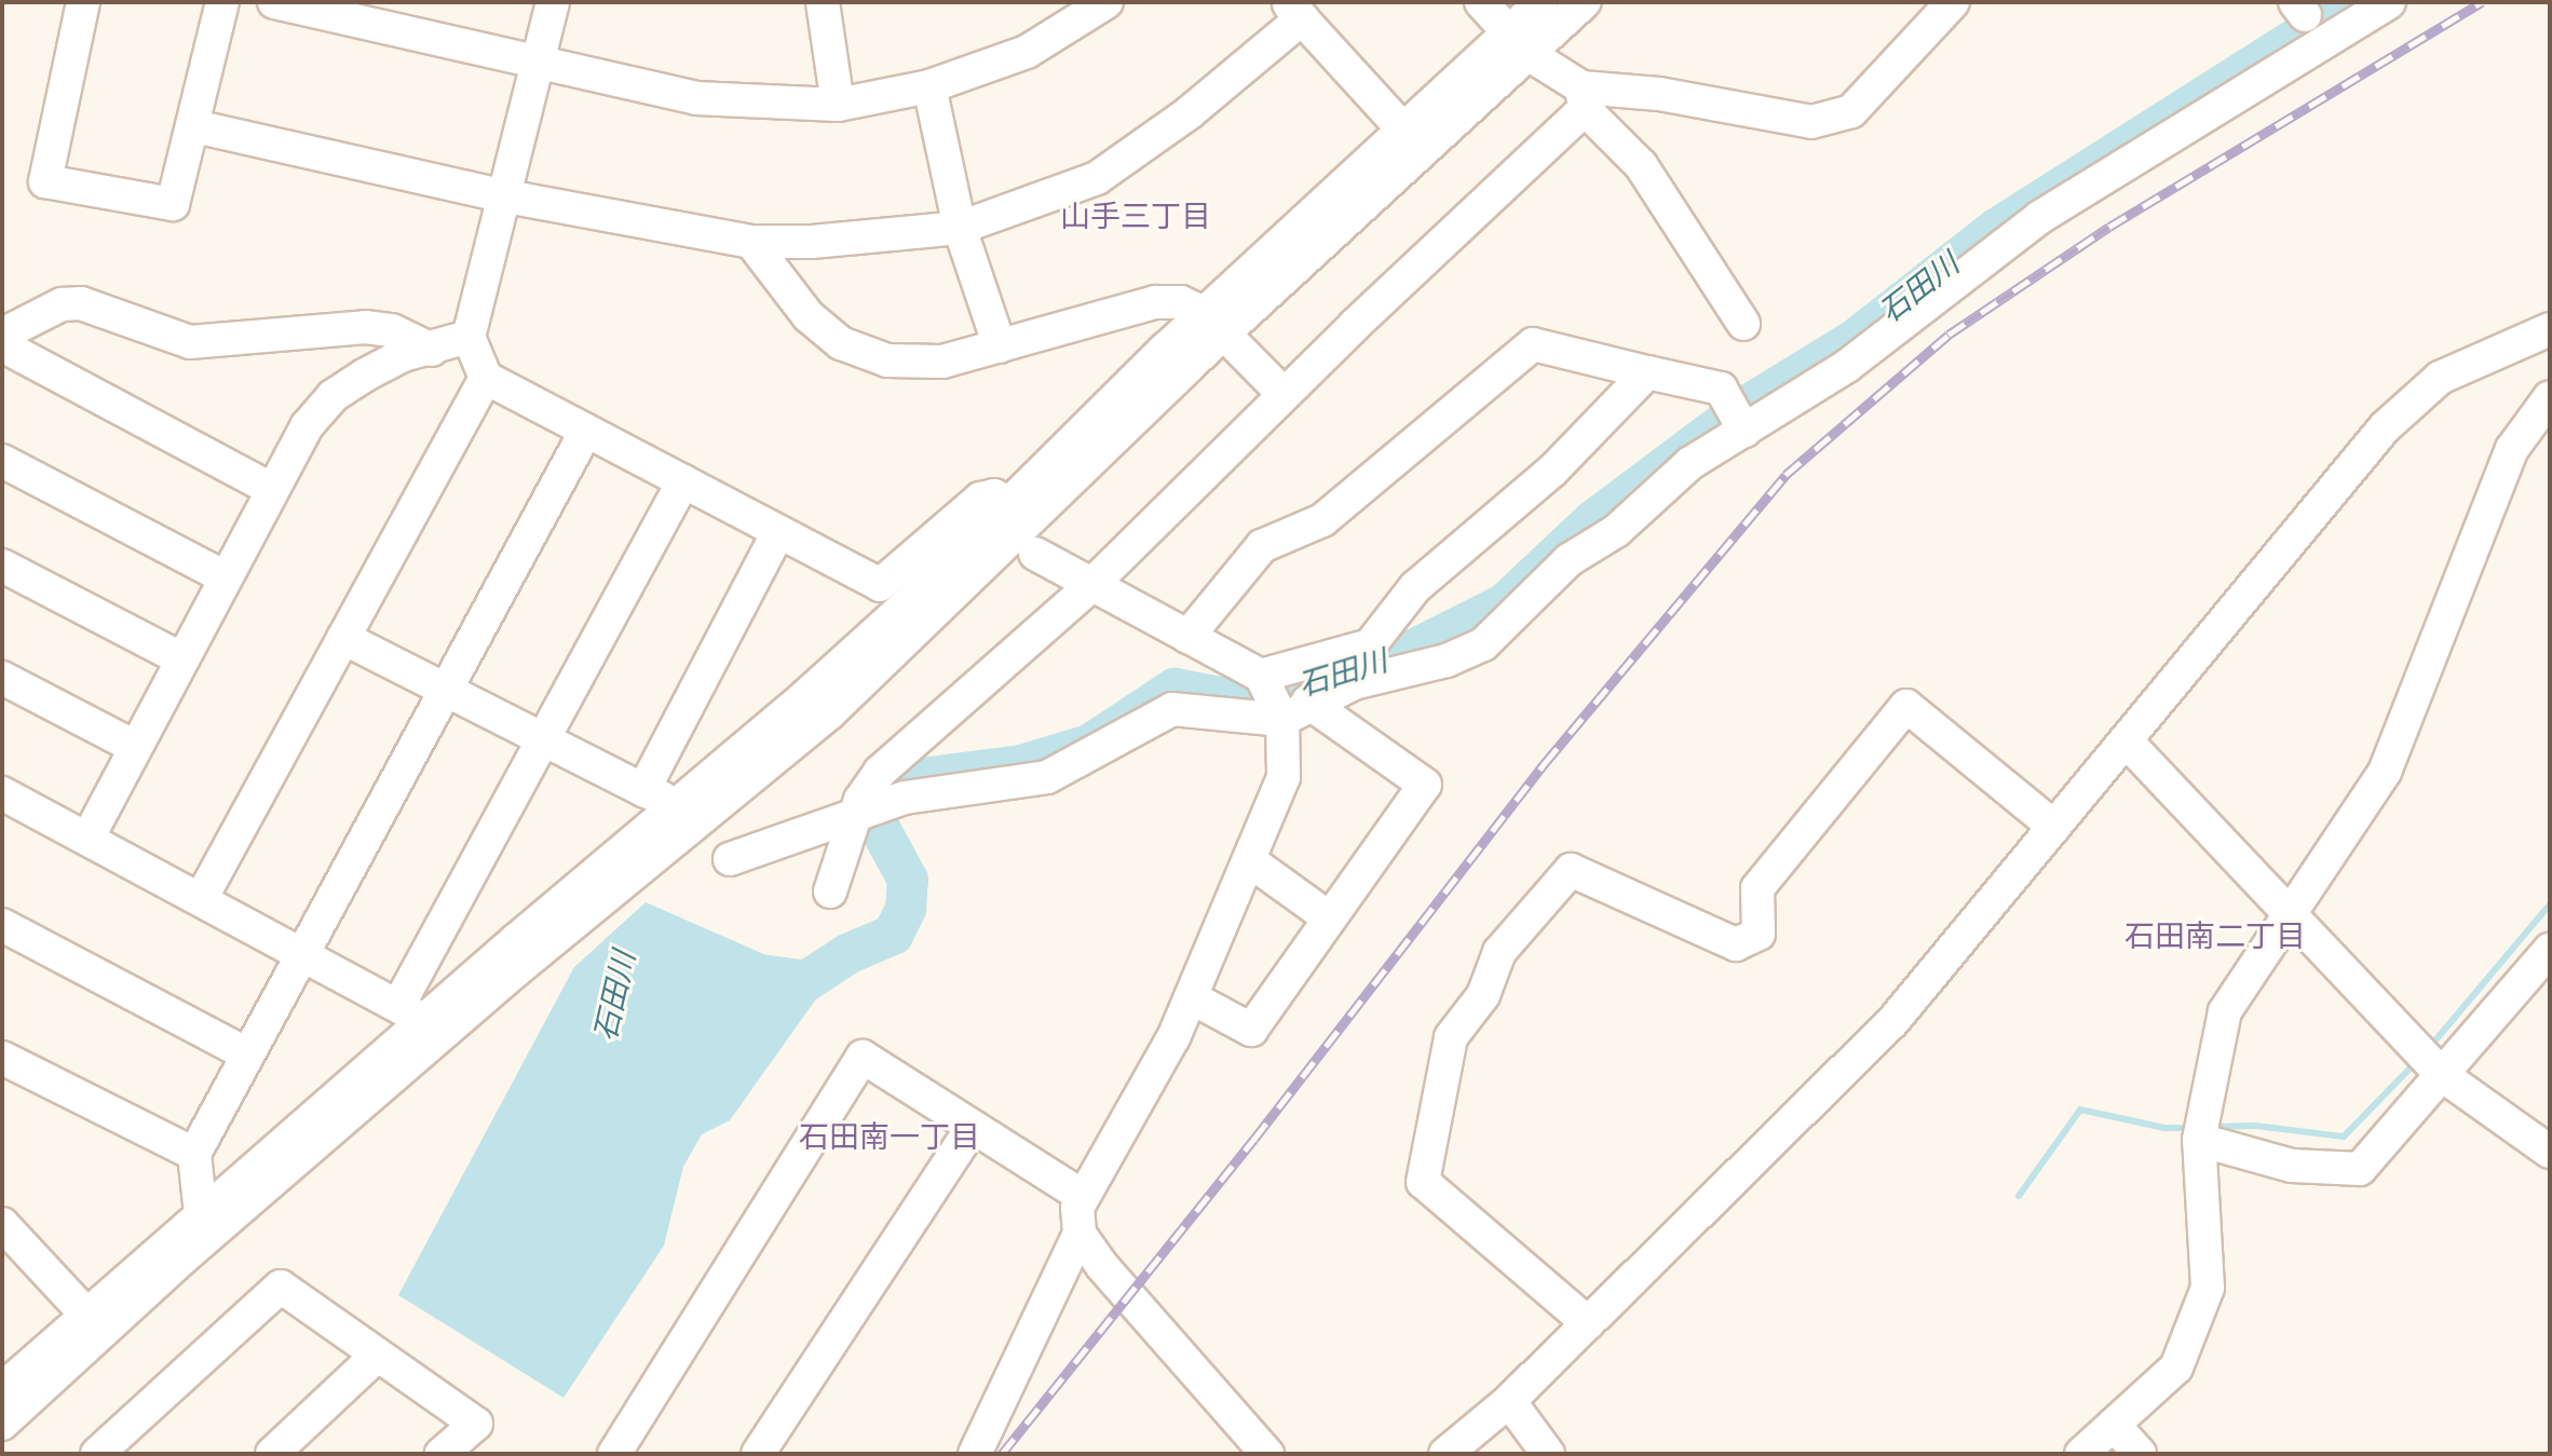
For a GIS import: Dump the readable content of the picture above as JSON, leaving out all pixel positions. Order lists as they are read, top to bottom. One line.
{"districts":["山手三丁目","石田南二丁目","石田南一丁目"],"water":["石田川"]}
